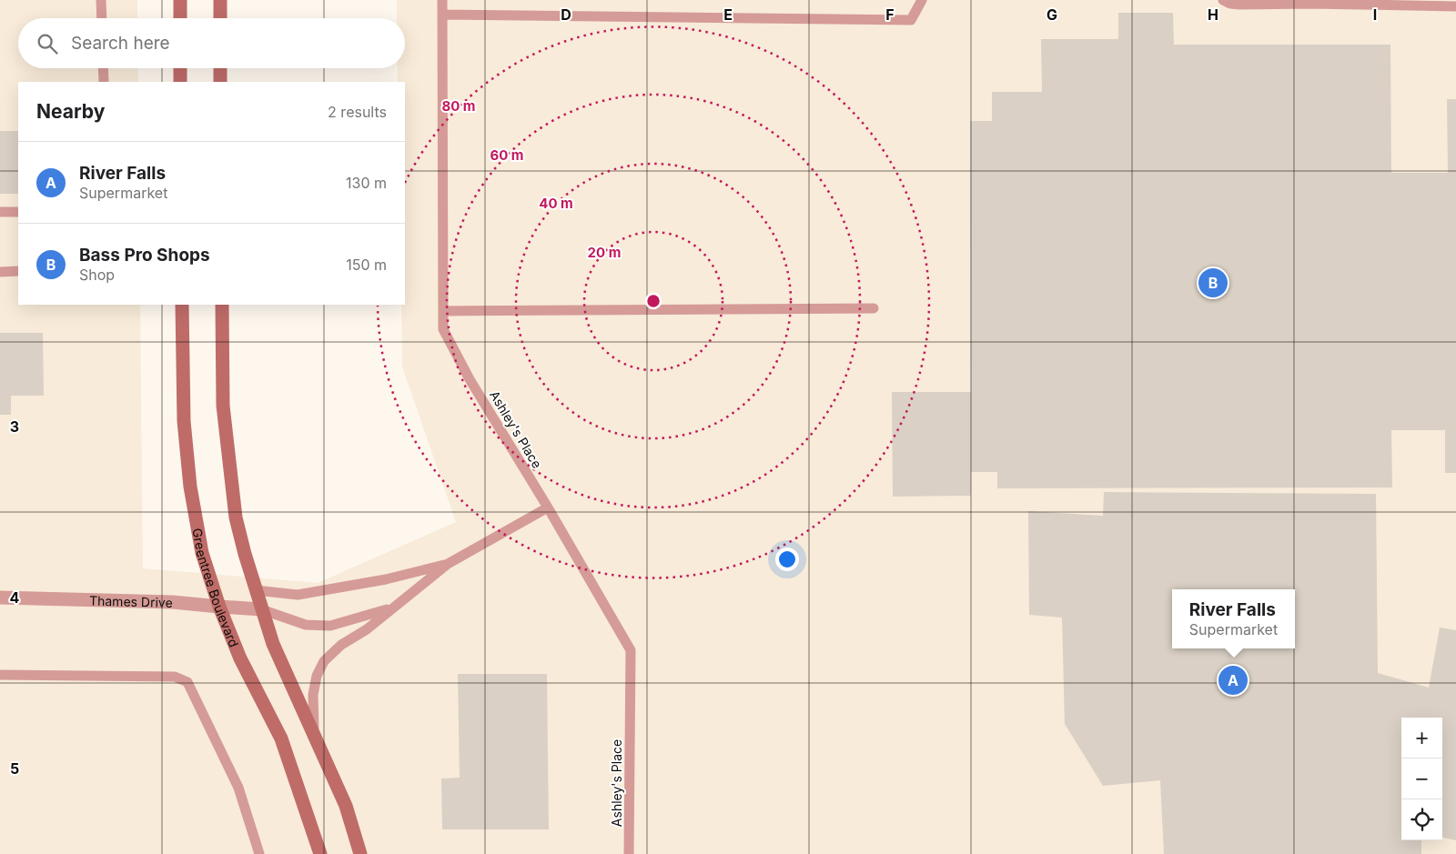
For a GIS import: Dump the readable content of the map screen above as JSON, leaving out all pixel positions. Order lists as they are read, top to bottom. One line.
{"streets":{"main road":["Greentree Boulevard"],"street":["Thames Drive"],"lane":["Ashley's Place"]},"crossings":[["Greentree Boulevard","Thames Drive"]],"page":{"search":"Search here","heading":["Nearby","2 results"],"list":[{"mark":"A","name":"River Falls","note":"Supermarket","value":"130 m"},{"mark":"B","name":"Bass Pro Shops","note":"Shop","value":"150 m"}],"pins":["B","A"],"popup":["River Falls","Supermarket"],"map_buttons":["+","−"]},"grid":{"columns":["D","E","F","G","H","I"],"rows":["3","4","5"]},"rings":["80 m","60 m","40 m","20 m"]}
